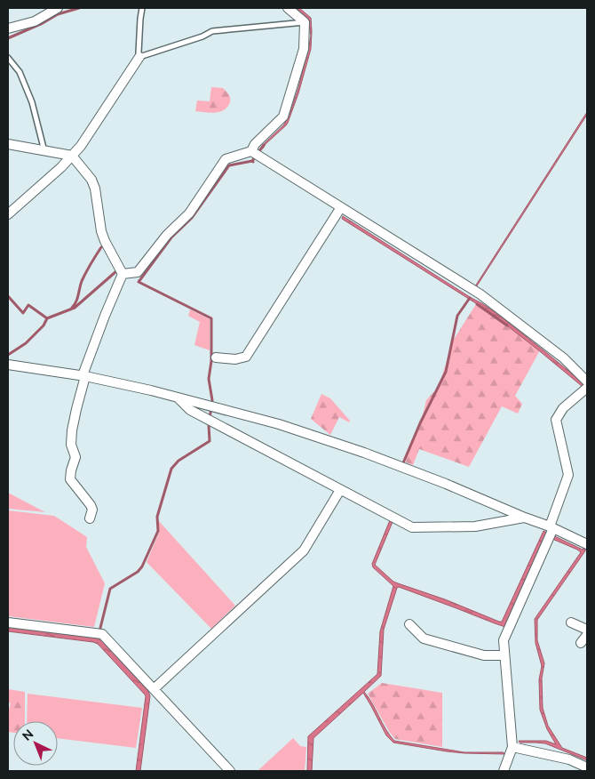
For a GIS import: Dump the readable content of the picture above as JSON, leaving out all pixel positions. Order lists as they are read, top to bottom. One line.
{"north":"top left"}
